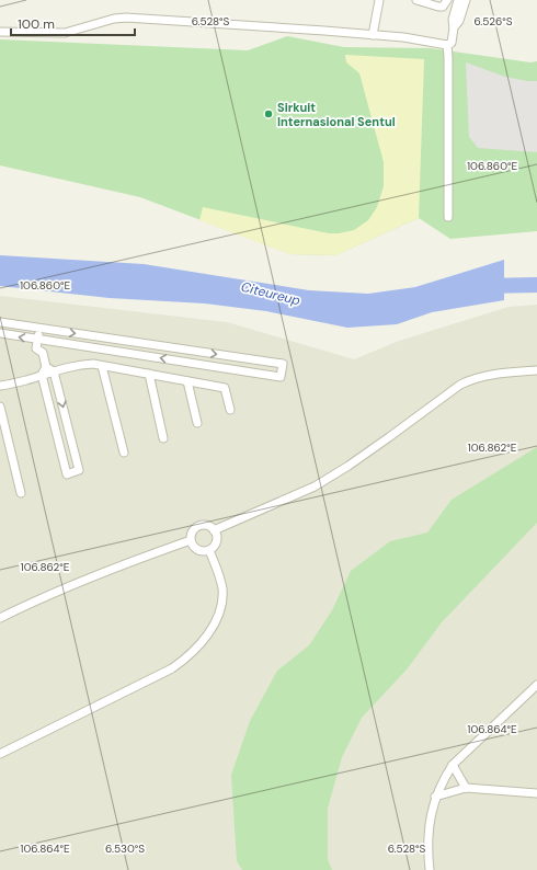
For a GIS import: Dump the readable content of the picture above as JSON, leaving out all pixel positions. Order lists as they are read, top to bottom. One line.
{"water":["Citeureup"],"places":["Sirkuit Internasional Sentul"],"scale_bar":"100 m","coordinates":["6.528°S","6.526°S","106.860°E","106.862°E","106.864°E","6.530°S"]}
